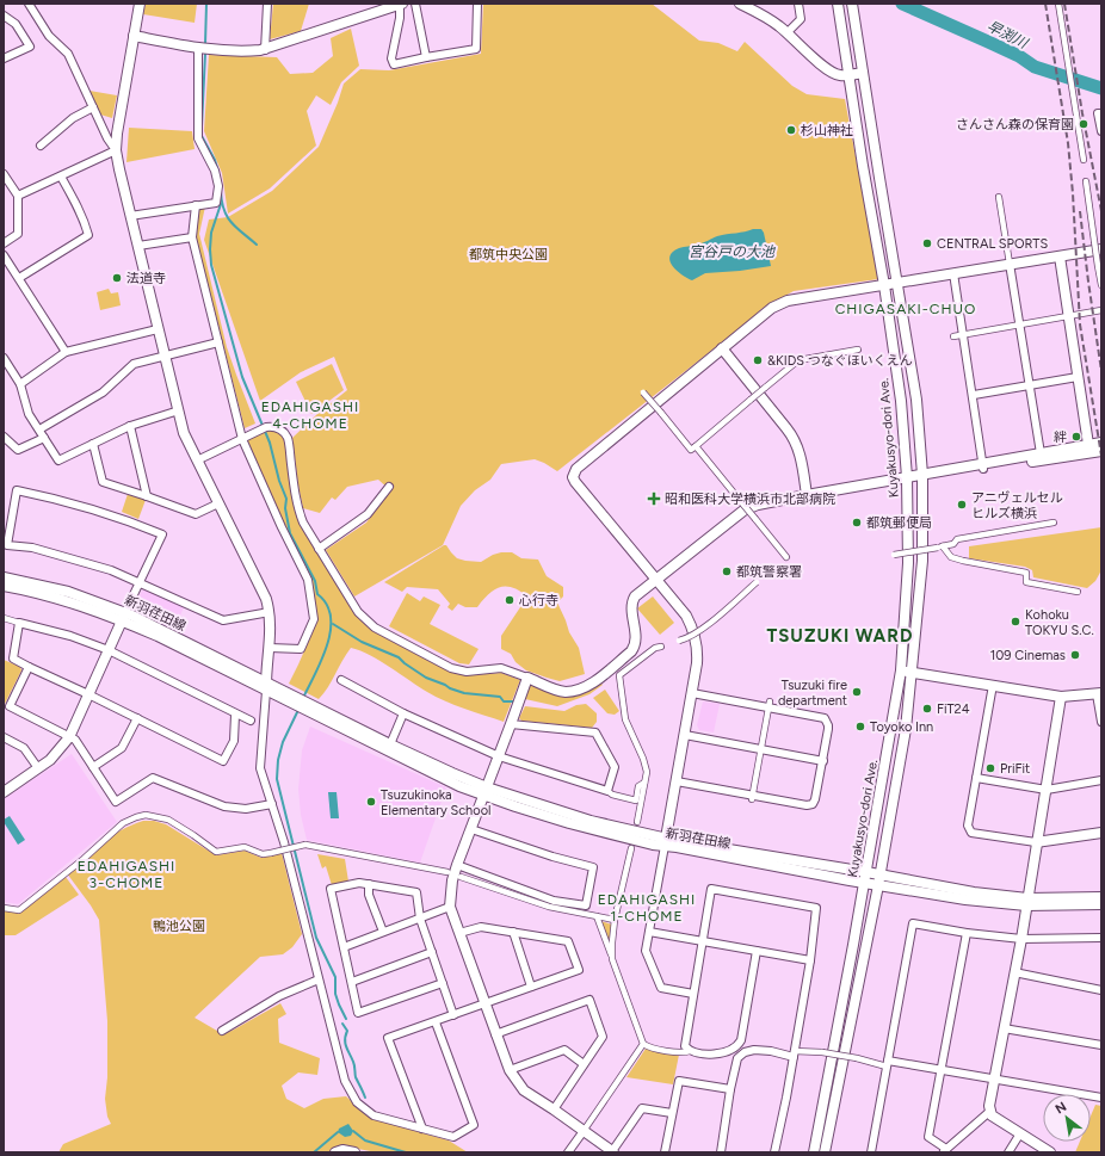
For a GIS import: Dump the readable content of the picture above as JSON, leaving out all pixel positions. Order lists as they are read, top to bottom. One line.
{"streets":{"street":["Kuyakusyo-dori Ave.","新羽荏田線"]},"crossings":[["Kuyakusyo-dori Ave.","新羽荏田線"]],"districts":["CHIGASAKI-CHUO","EDAHIGASHI 4-CHOME","TSUZUKI WARD","EDAHIGASHI 3-CHOME","EDAHIGASHI 1-CHOME"],"water":["早渕川","宮谷戸の大池"],"parks":["都筑中央公園","鴨池公園"],"places":{"other":["さんさん森の保育園","杉山神社","CENTRAL SPORTS","法道寺","&KIDS つなぐほいくえん","絆","アニヴェルセル ヒルズ横浜","都筑郵便局","都筑警察署","心行寺","Kohoku TOKYU S.C.","109 Cinemas","Tsuzuki fire department","FiT24","Toyoko Inn","PriFit","Tsuzukinoka Elementary School"],"health":["昭和医科大学横浜市北部病院"]},"north":"top left"}
